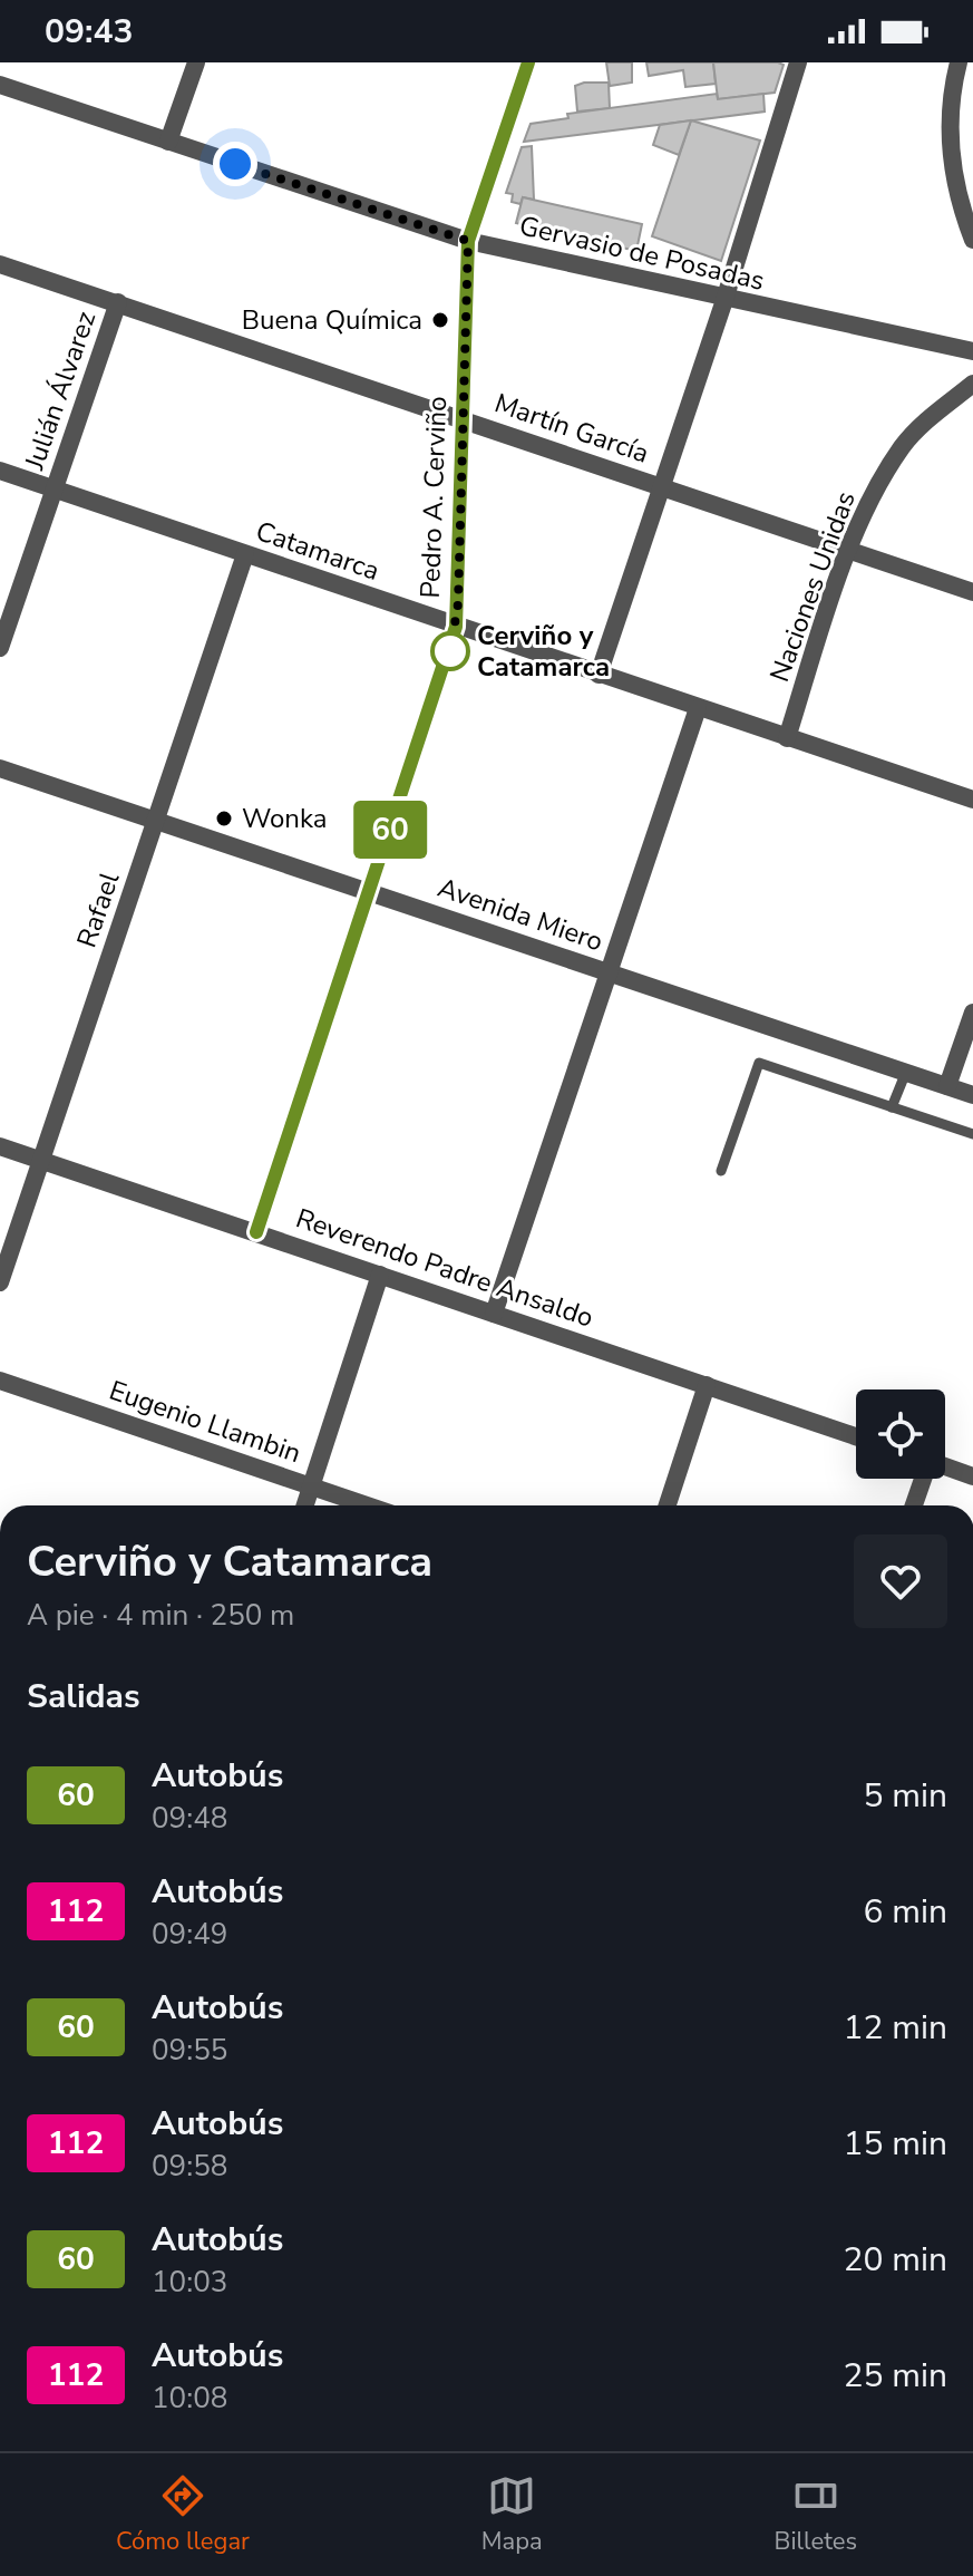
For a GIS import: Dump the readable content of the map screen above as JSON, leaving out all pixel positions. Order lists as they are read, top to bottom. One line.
{"streets":{"street":["Gervasio de Posadas","Julián Álvarez","Martín García","Pedro A. Cerviño","Catamarca","Naciones Unidas","Rafael","Avenida Miero","Reverendo Padre Ansaldo","Eugenio Llambin"]},"crossings":[["Gervasio de Posadas","Pedro A. Cerviño"],["Julián Álvarez","Martín García"],["Julián Álvarez","Catamarca"],["Martín García","Pedro A. Cerviño"],["Martín García","Naciones Unidas"],["Pedro A. Cerviño","Catamarca"],["Pedro A. Cerviño","Avenida Miero"],["Pedro A. Cerviño","Reverendo Padre Ansaldo"],["Catamarca","Naciones Unidas"],["Catamarca","Rafael"],["Rafael","Avenida Miero"],["Rafael","Reverendo Padre Ansaldo"]],"places":["Buena Química","Cerviño y Catamarca","Wonka"],"lines":["bus line 60"],"page":{"status":"09:43","on_map":"60","heading":[["Cerviño y Catamarca","A pie · 4 min · 250 m"],"Salidas"],"list":[{"mark":"60","name":"Autobús","note":"09:48","value":"5 min"},{"mark":"112","name":"Autobús","note":"09:49","value":"6 min"},{"mark":"60","name":"Autobús","note":"09:55","value":"12 min"},{"mark":"112","name":"Autobús","note":"09:58","value":"15 min"},{"mark":"60","name":"Autobús","note":"10:03","value":"20 min"},{"mark":"112","name":"Autobús","note":"10:08","value":"25 min"}],"tabs":["Cómo llegar","Mapa","Billetes"]}}
